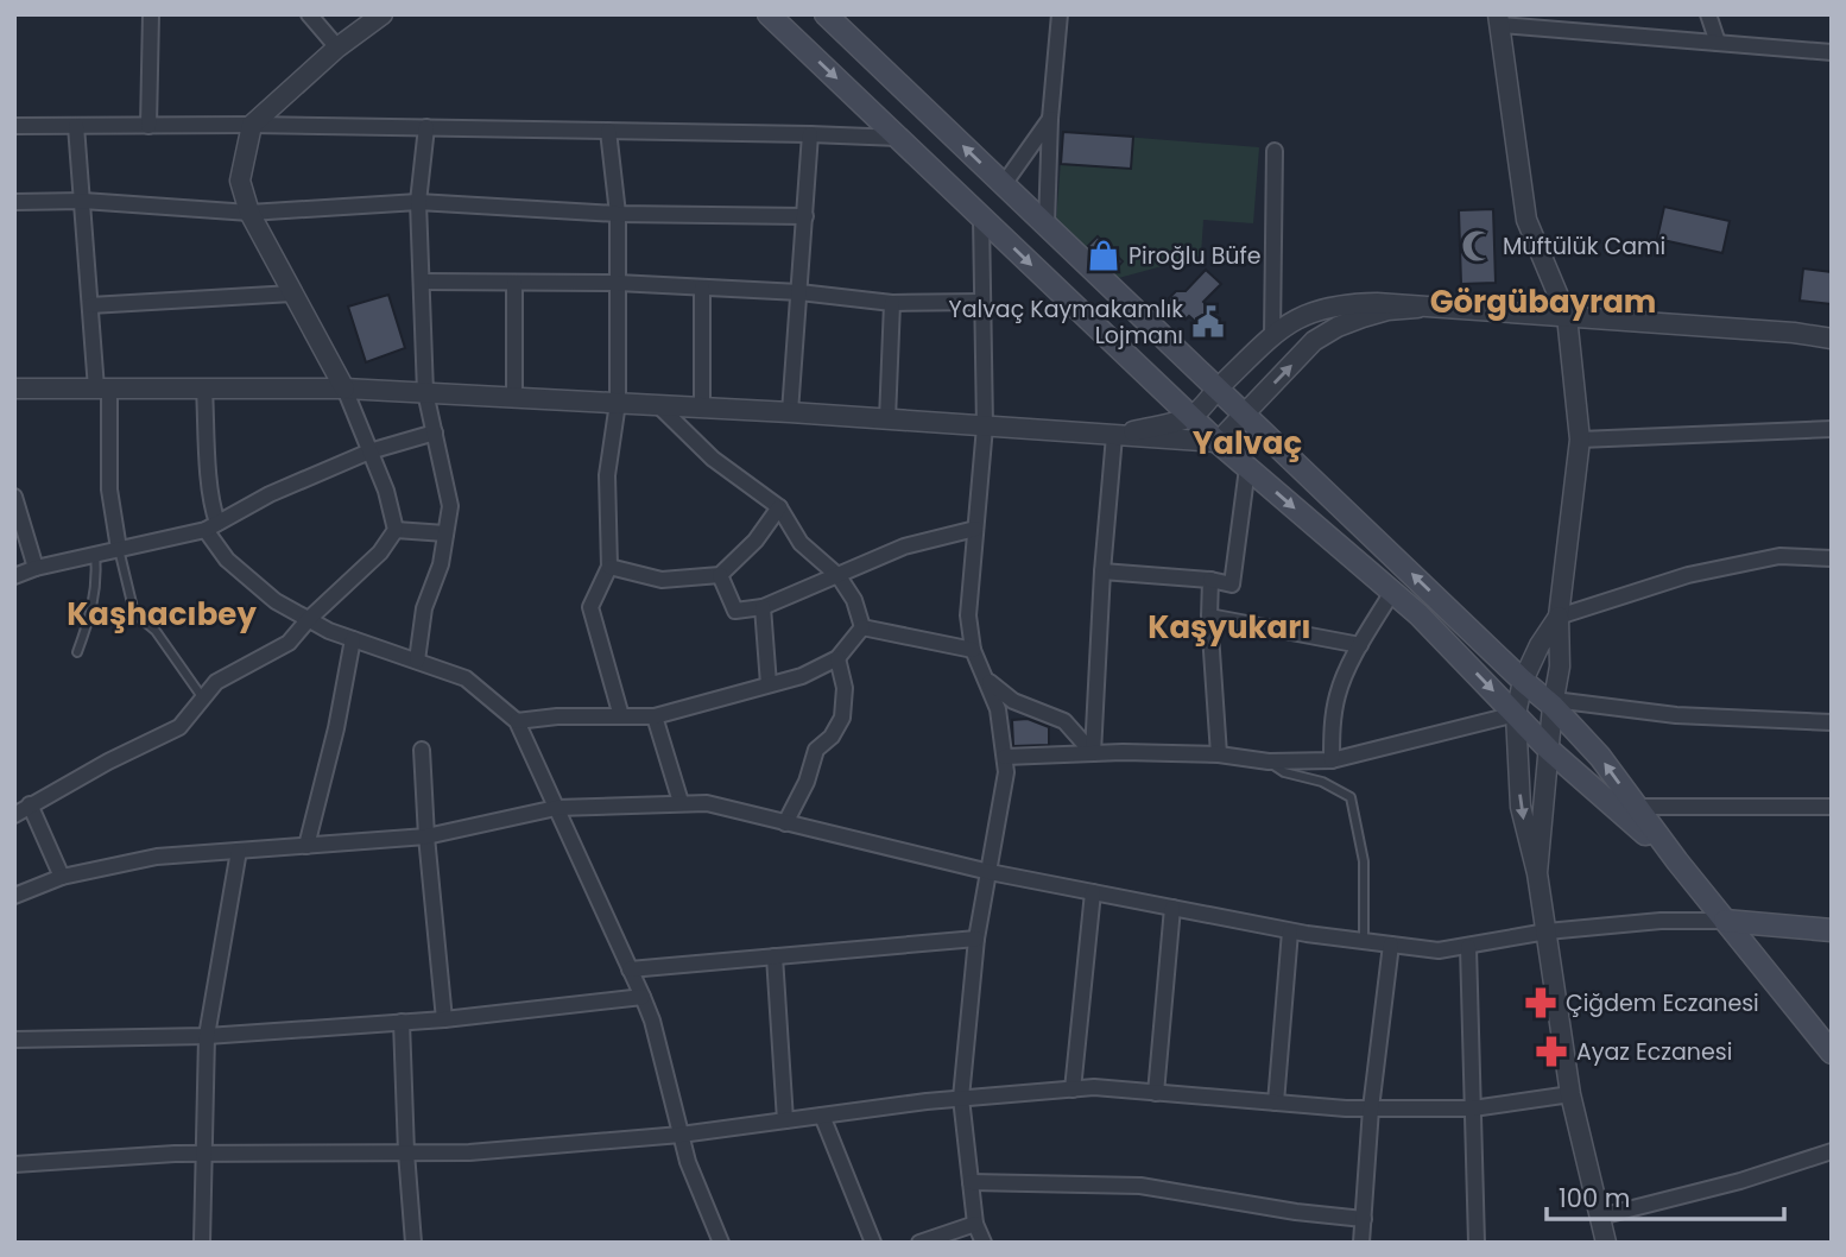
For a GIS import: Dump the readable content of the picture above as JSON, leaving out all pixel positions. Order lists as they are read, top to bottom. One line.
{"districts":["Görgübayram","Yalvaç","Kaşhacıbey","Kaşyukarı"],"places":{"mosque":["Müftülük Cami"],"shop":["Piroğlu Büfe"],"public building":["Yalvaç Kaymakamlık Lojmanı"],"pharmacy":["Çiğdem Eczanesi","Ayaz Eczanesi"]},"scale_bar":"100 m"}
